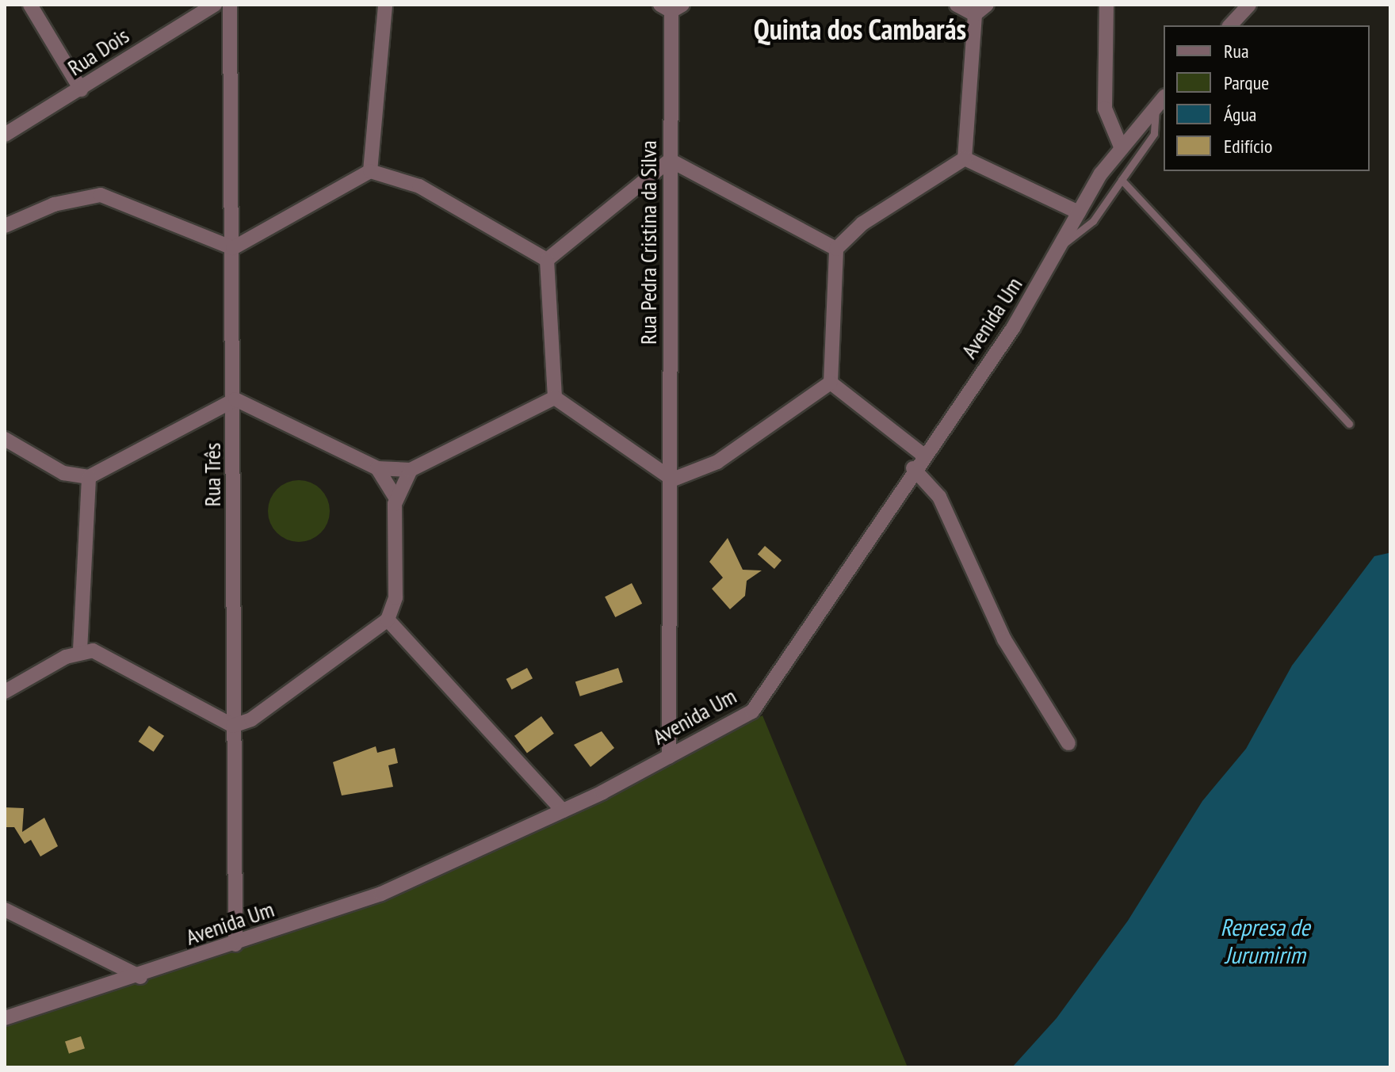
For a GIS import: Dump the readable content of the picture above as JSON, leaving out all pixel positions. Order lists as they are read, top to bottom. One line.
{"streets":{"street":["Rua Dois","Rua Pedra Cristina da Silva","Avenida Um","Rua Três"]},"crossings":[["Rua Pedra Cristina da Silva","Avenida Um"],["Avenida Um","Rua Três"]],"districts":["Quinta dos Cambarás"],"water":["Represa de Jurumirim"],"legend":["Rua","Parque","Água","Edifício"]}
